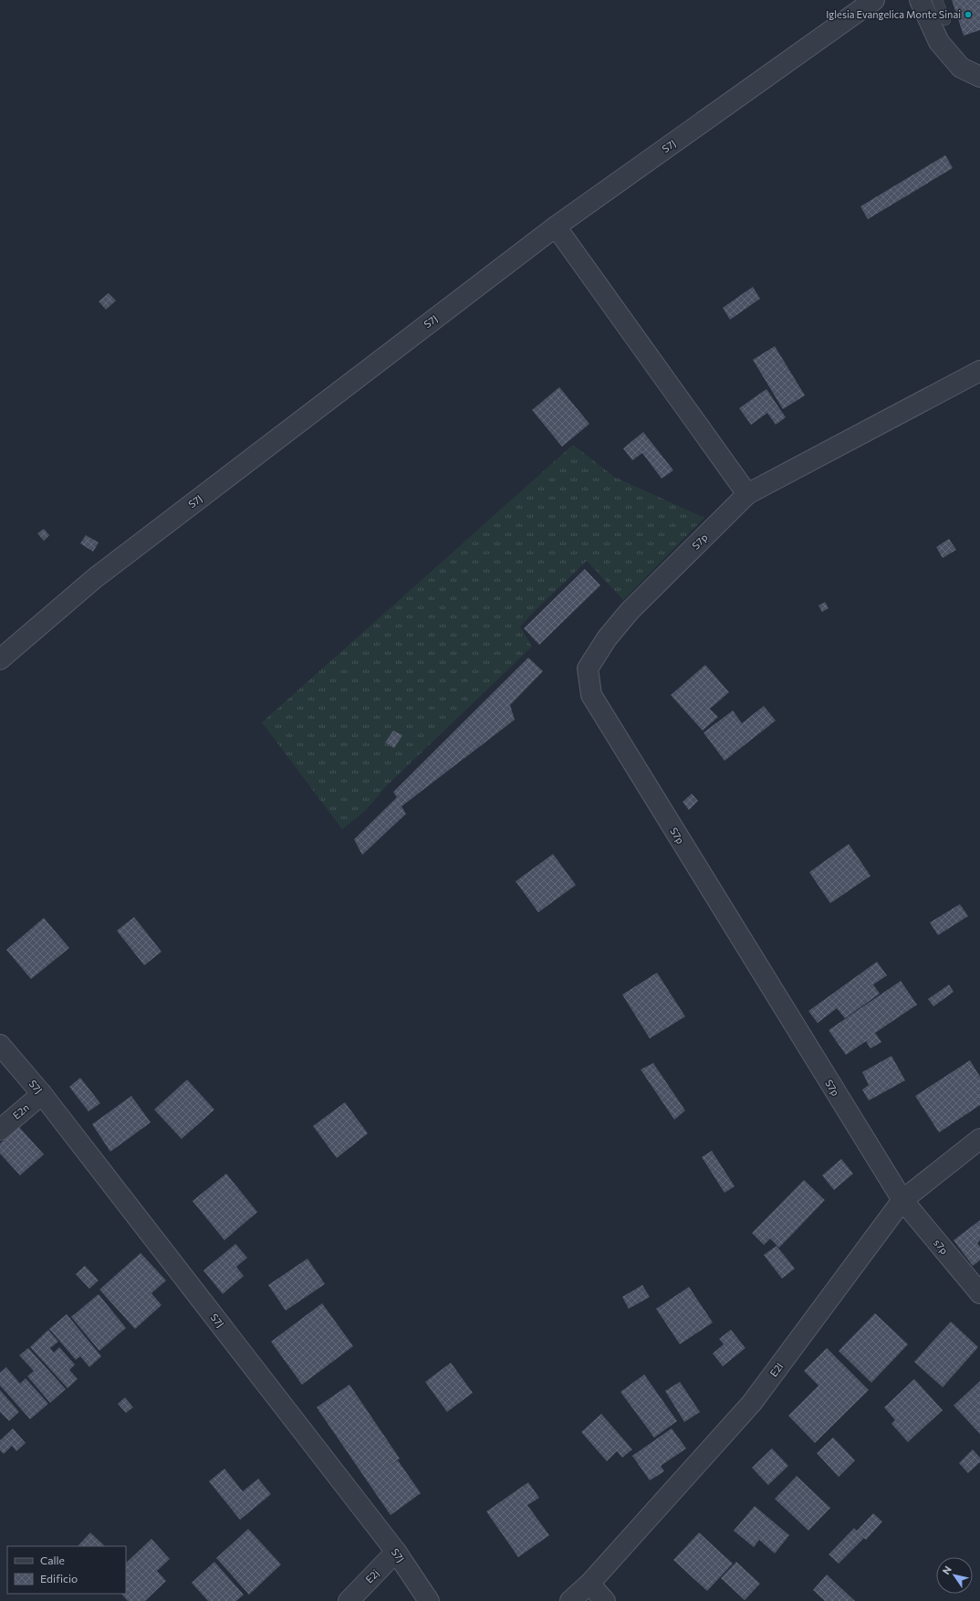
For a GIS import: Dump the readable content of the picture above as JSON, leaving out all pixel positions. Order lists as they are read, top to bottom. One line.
{"streets":{"street":["S7J","S7p","E2n","s7p","E2l","E2j"]},"crossings":[["S7J","E2n"],["S7J","E2j"],["S7p","s7p"],["S7p","E2l"],["s7p","E2l"]],"places":["Iglesia Evangelica Monte Sinai"],"legend":["Calle","Edificio"],"north":"top left"}
